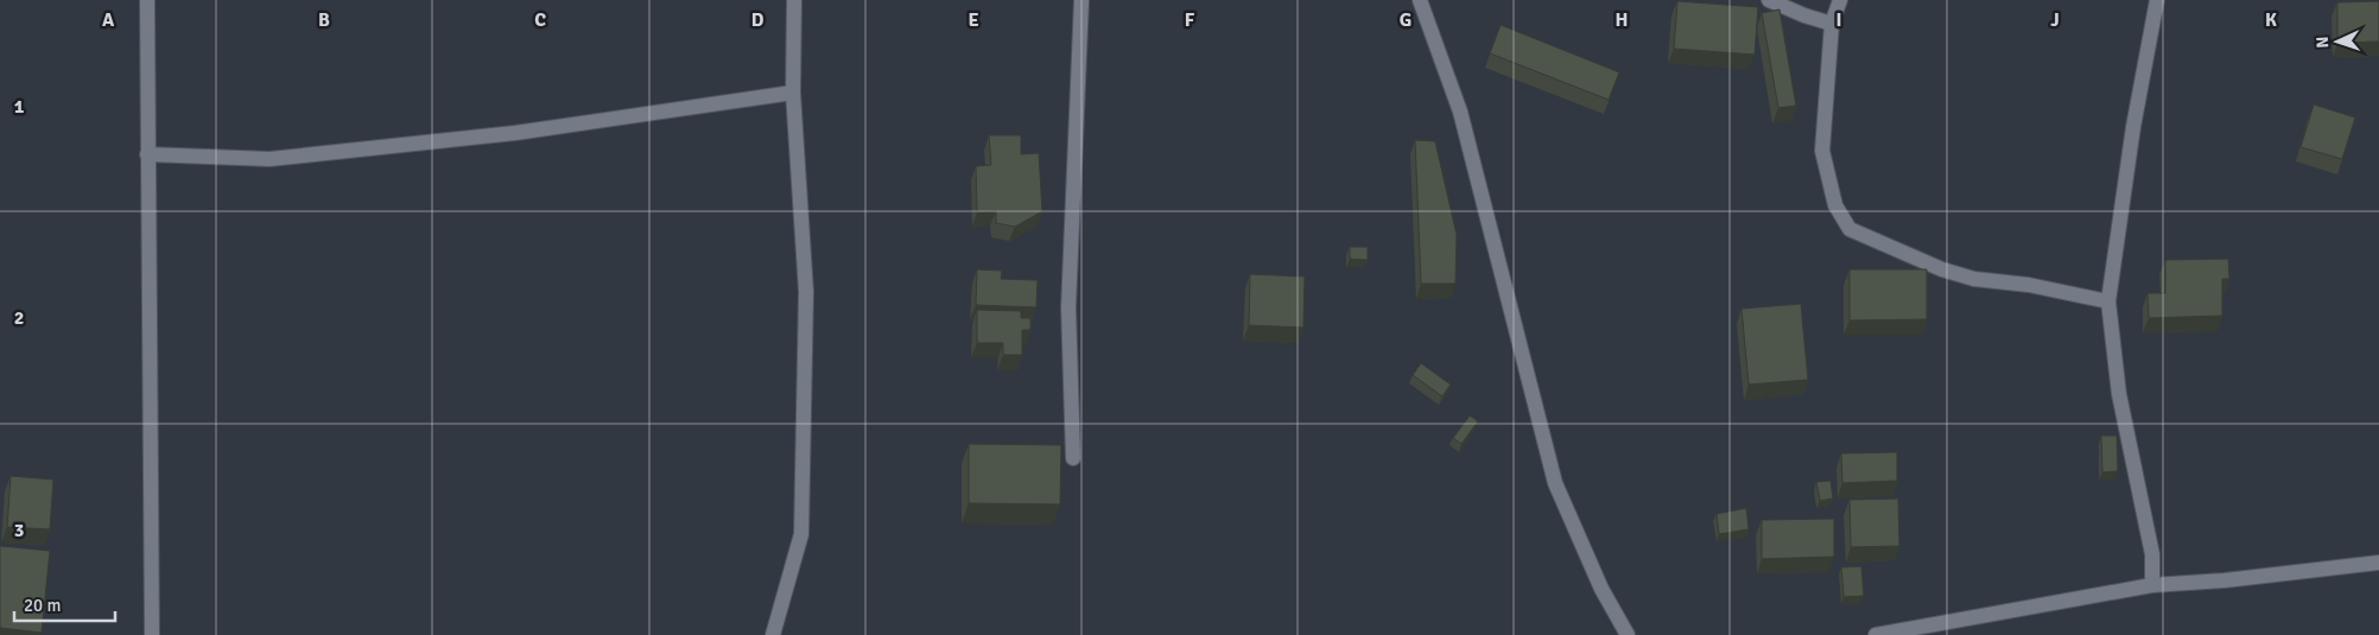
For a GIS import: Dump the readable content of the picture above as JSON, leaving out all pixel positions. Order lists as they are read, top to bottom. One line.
{"scale_bar":"20 m","north":"left","grid":{"columns":["A","B","C","D","E","F","G","H","I","J","K"],"rows":["1","2","3"]}}
